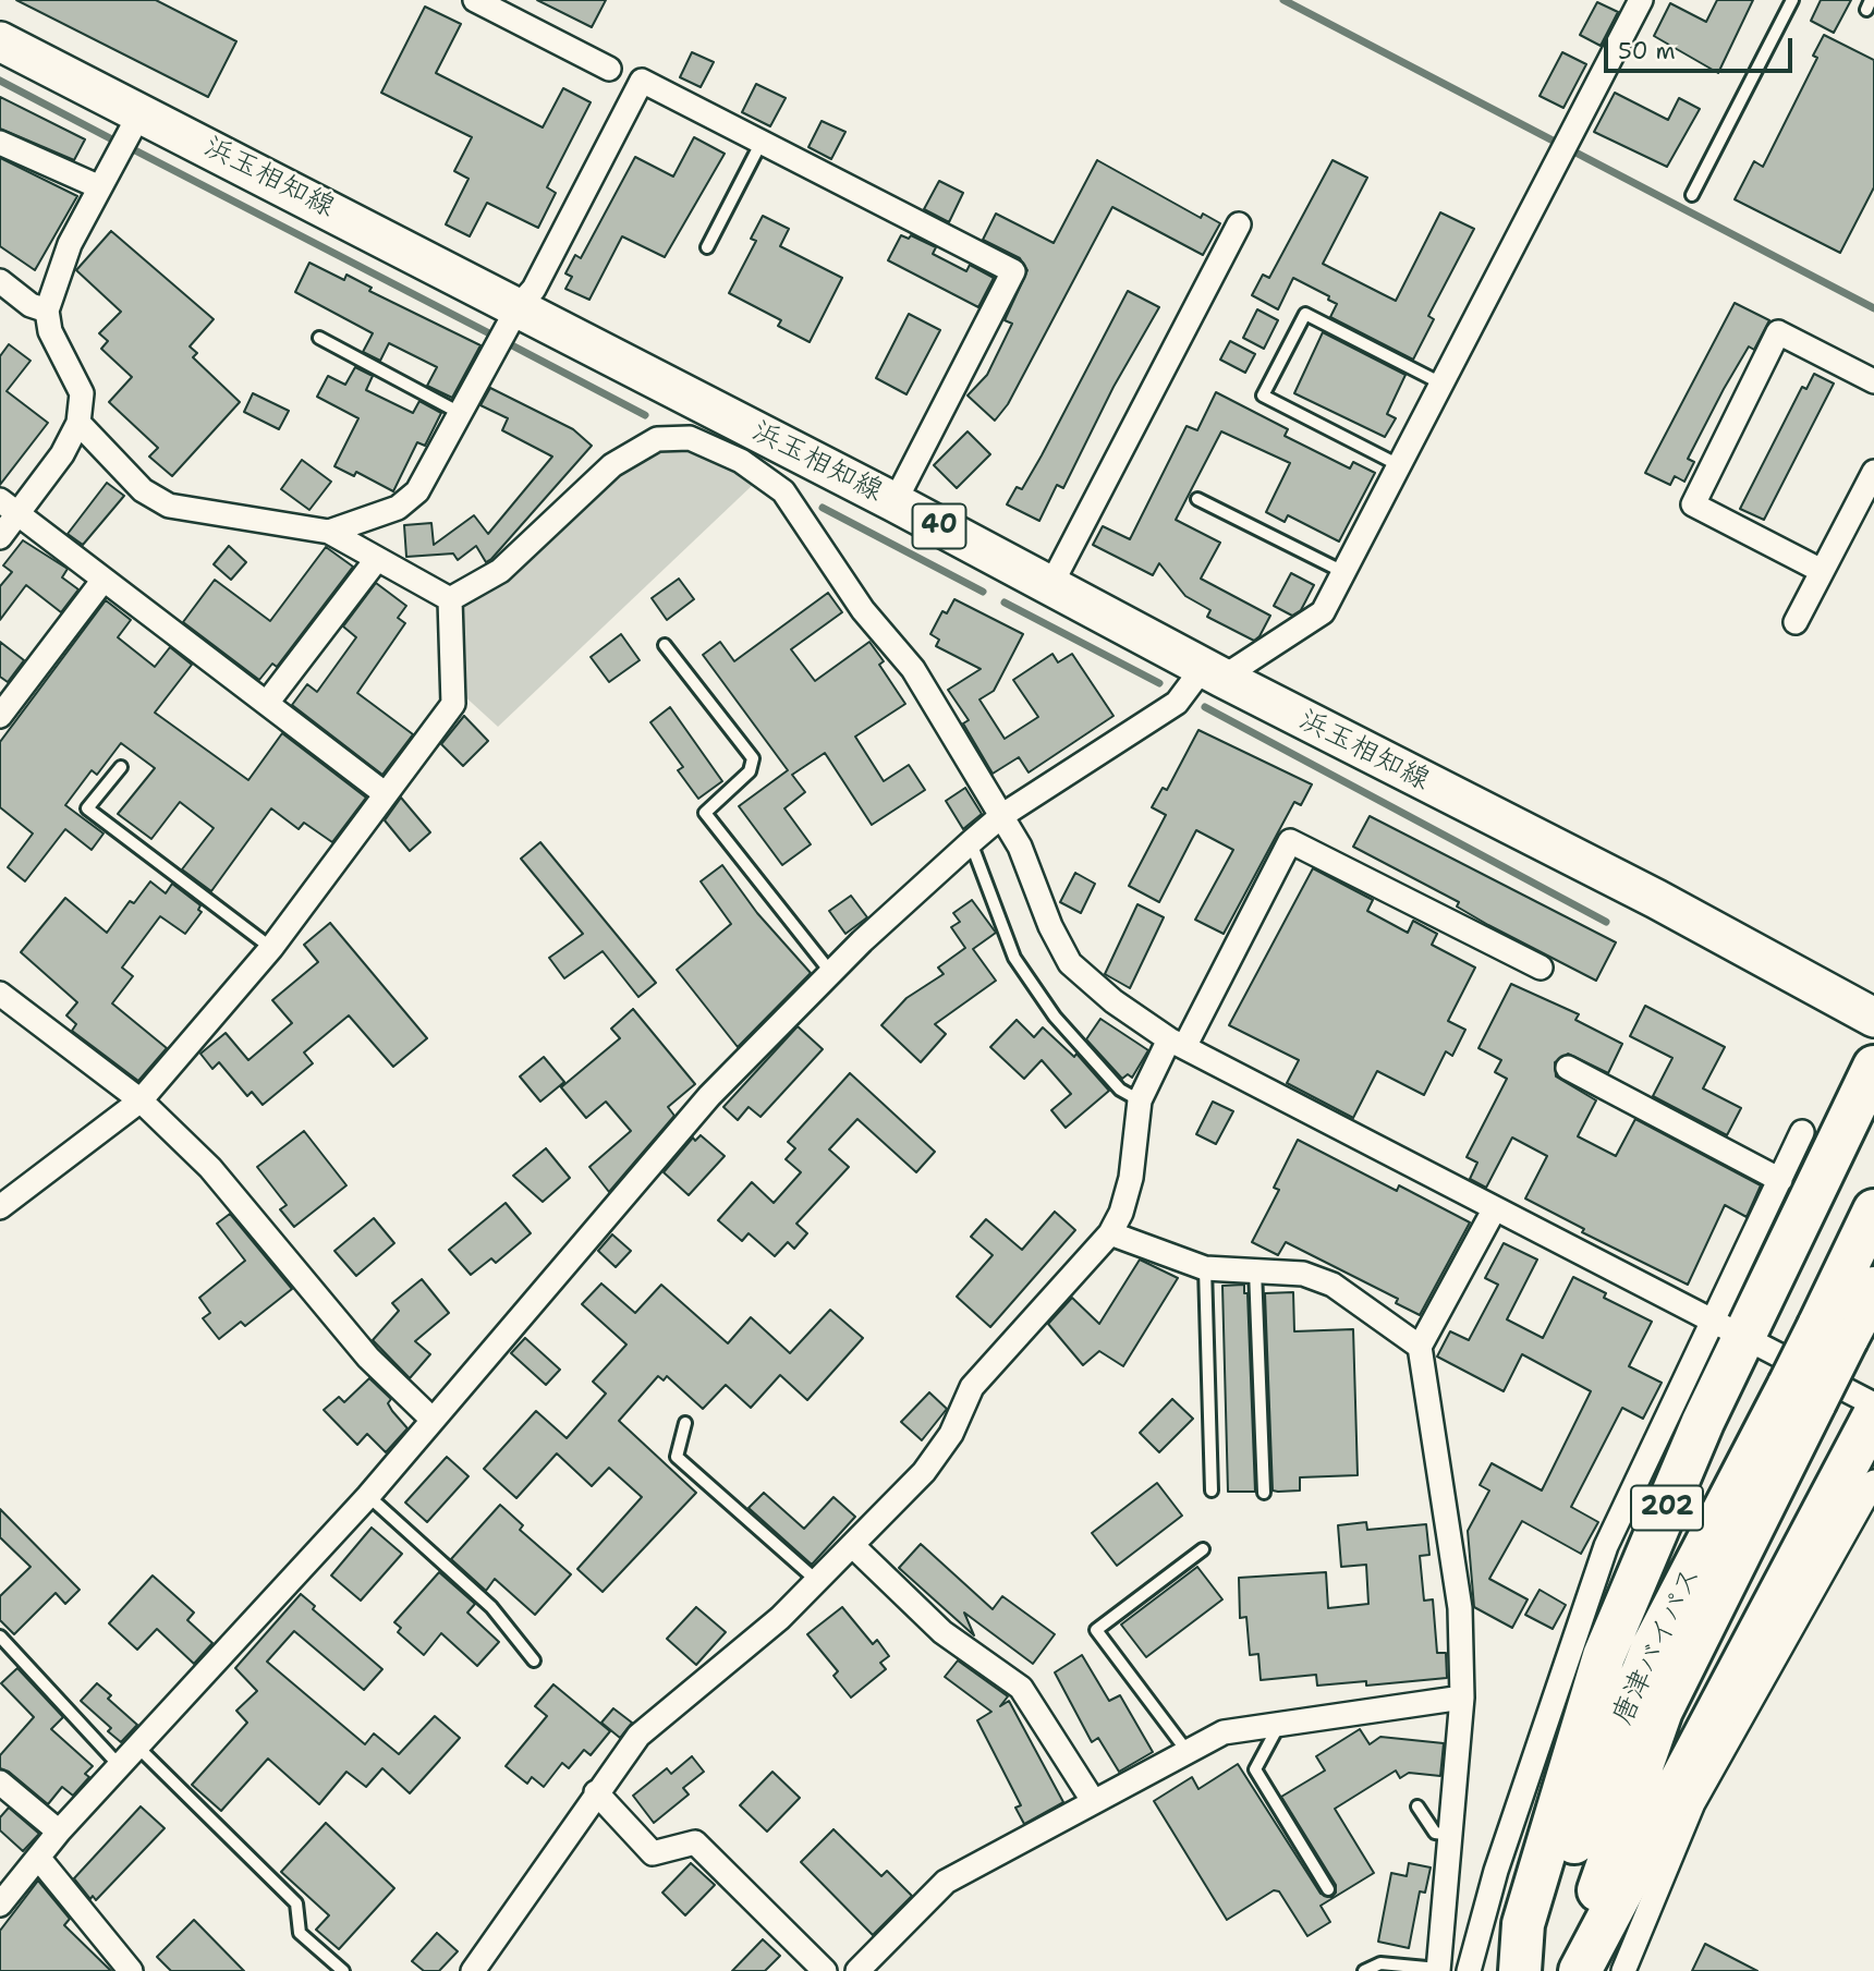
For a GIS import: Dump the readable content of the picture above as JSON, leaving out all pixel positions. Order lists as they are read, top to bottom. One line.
{"streets":{"highway":["202","唐津バイパス"],"main road":["浜玉相知線","40"]},"scale_bar":"50 m"}
